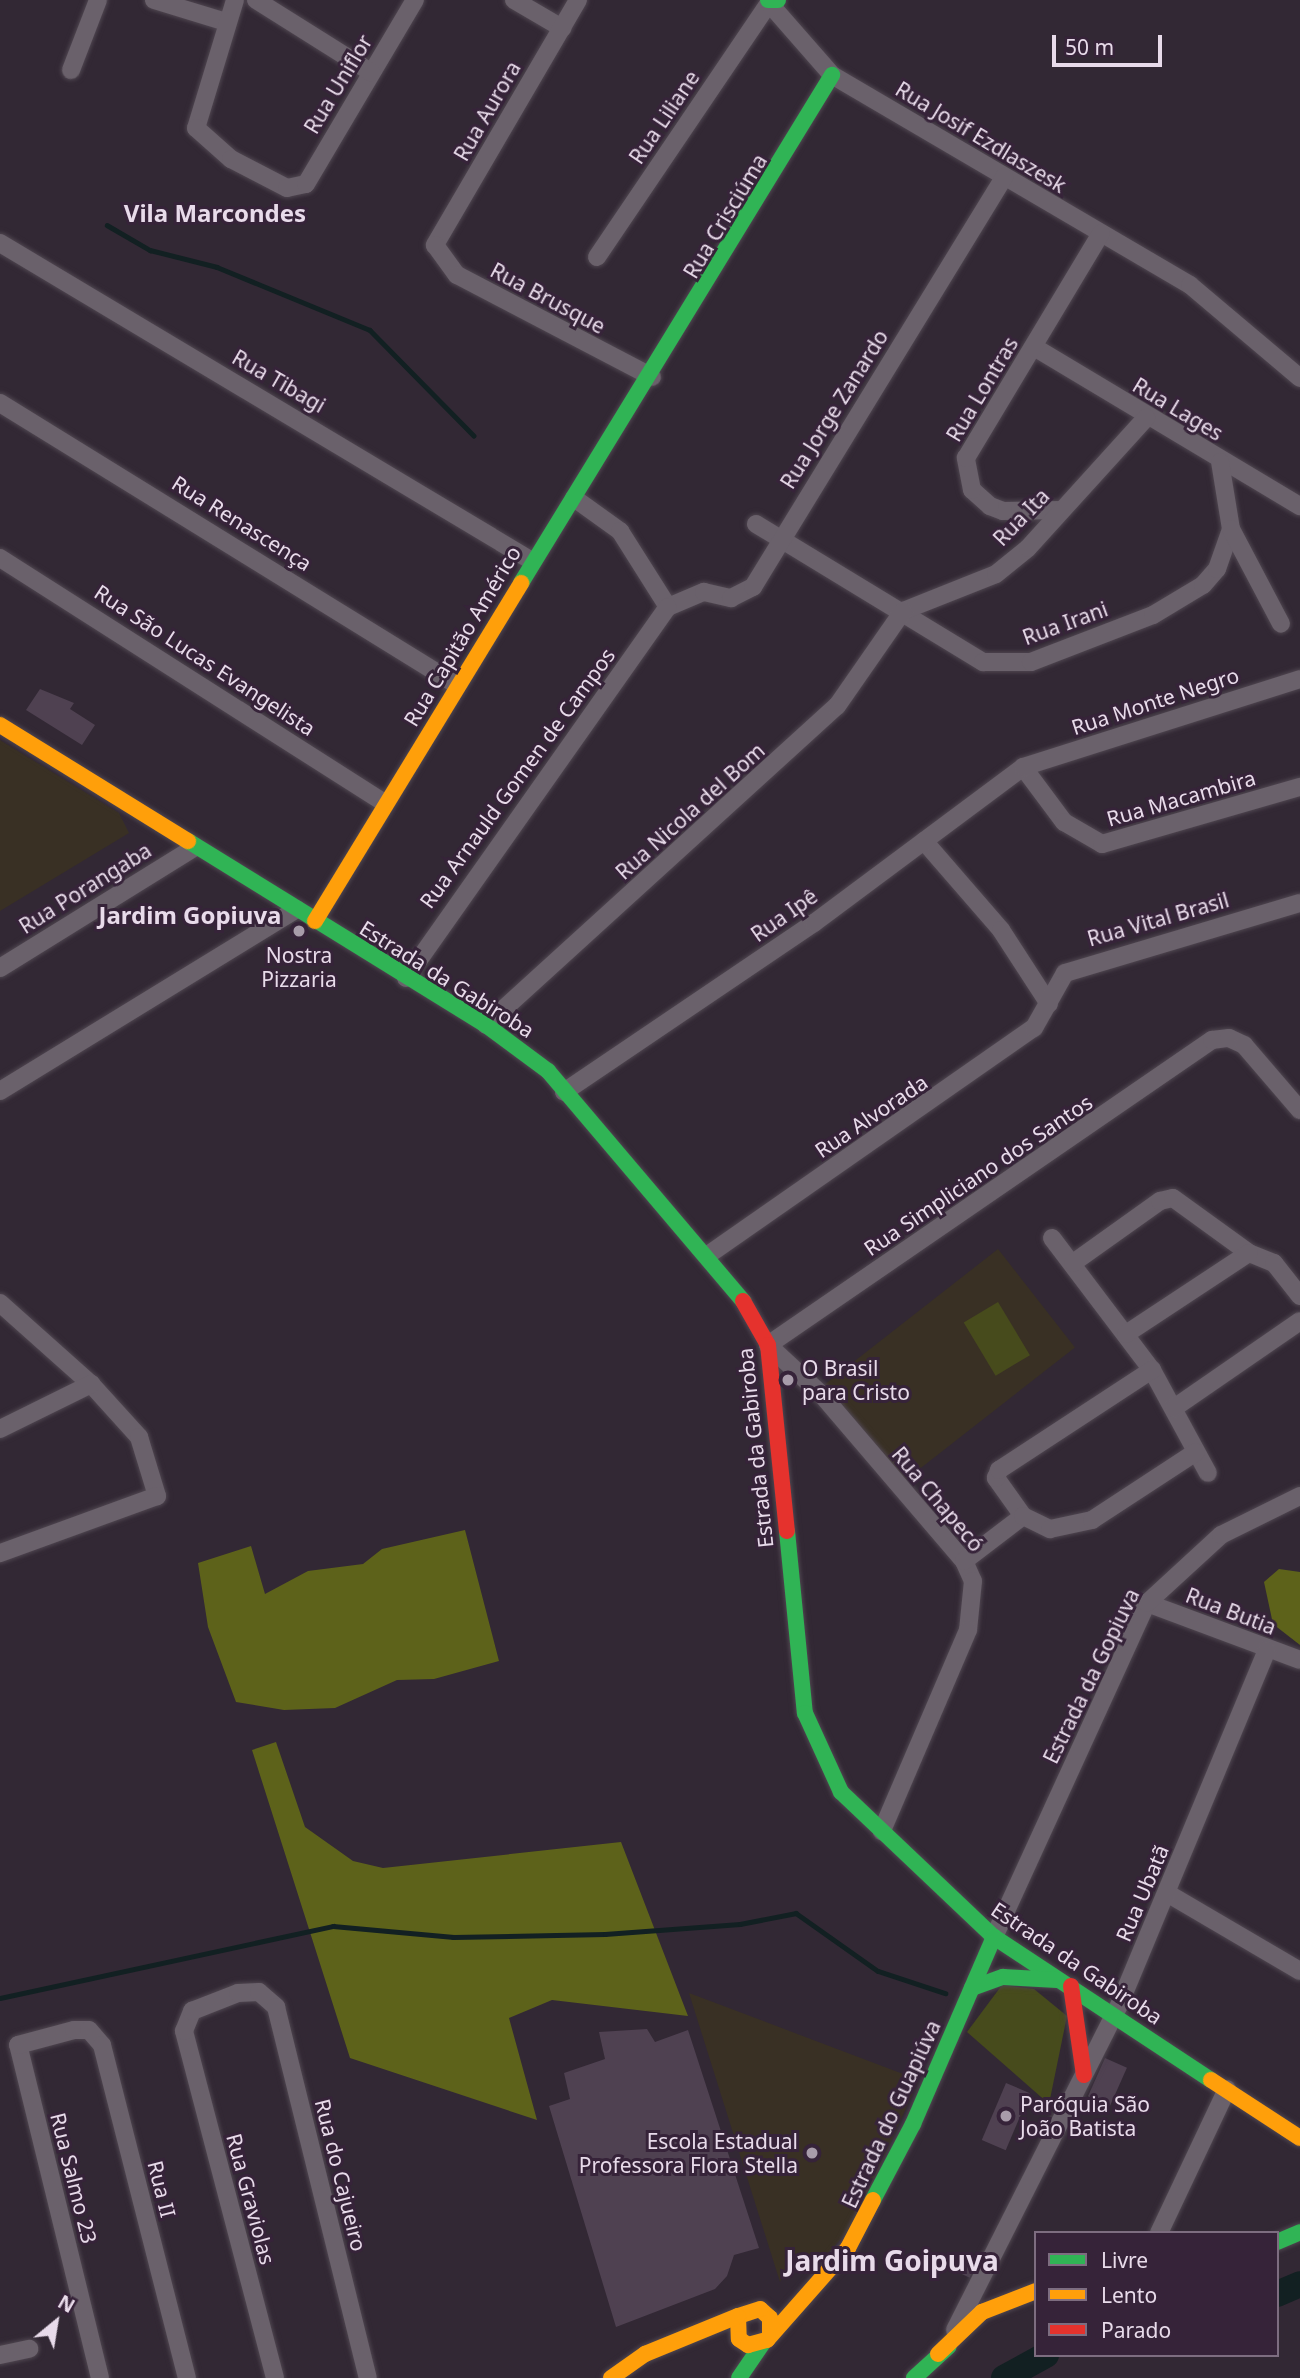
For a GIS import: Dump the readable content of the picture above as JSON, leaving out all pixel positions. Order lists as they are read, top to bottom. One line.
{"streets":{"main road":["Rua Crisciúma","Rua Capitão Américo","Estrada da Gabiroba","Estrada do Guapiúva"],"street":["Rua Uniflor","Rua Aurora","Rua Liliane","Rua Josif Ezdlaszesk","Rua Brusque","Rua Tibagi","Rua Lontras","Rua Jorge Zanardo","Rua Lages","Rua Ita","Rua Renascença","Rua Irani","Rua São Lucas Evangelista","Rua Monte Negro","Rua Arnauld Gomen de Campos","Rua Macambira","Rua Nicola del Bom","Rua Porangaba","Rua Ipê","Rua Vital Brasil","Rua Alvorada","Rua Simpliciano dos Santos","Rua Chapecó","Rua Butia","Estrada da Gopiuva","Rua Ubatã","Rua do Cajueiro","Rua Salmo 23","Rua II","Rua Graviolas"]},"crossings":[["Rua Aurora","Rua Brusque"],["Rua Liliane","Rua Josif Ezdlaszesk"],["Rua Josif Ezdlaszesk","Rua Crisciúma"],["Rua Josif Ezdlaszesk","Rua Lontras"],["Rua Josif Ezdlaszesk","Rua Jorge Zanardo"],["Rua Crisciúma","Rua Brusque"],["Rua Crisciúma","Rua Capitão Américo"],["Rua Brusque","Rua Capitão Américo"],["Rua Tibagi","Rua Capitão Américo"],["Rua Lontras","Rua Lages"],["Rua Lontras","Rua Ita"],["Rua Jorge Zanardo","Rua Irani"],["Rua Jorge Zanardo","Rua Arnauld Gomen de Campos"],["Rua Lages","Rua Ita"],["Rua Lages","Rua Irani"],["Rua Ita","Rua Irani"],["Rua Ita","Rua Nicola del Bom"],["Rua Renascença","Rua Capitão Américo"],["Rua Irani","Rua Nicola del Bom"],["Rua Capitão Américo","Rua São Lucas Evangelista"],["Rua Capitão Américo","Estrada da Gabiroba"],["Rua Monte Negro","Rua Macambira"],["Rua Monte Negro","Rua Ipê"],["Rua Arnauld Gomen de Campos","Estrada da Gabiroba"],["Rua Macambira","Rua Ipê"],["Rua Nicola del Bom","Estrada da Gabiroba"],["Rua Porangaba","Estrada da Gabiroba"],["Rua Ipê","Estrada da Gabiroba"],["Rua Vital Brasil","Rua Alvorada"],["Estrada da Gabiroba","Rua Alvorada"],["Estrada da Gabiroba","Rua Simpliciano dos Santos"],["Estrada da Gabiroba","Rua Chapecó"],["Estrada da Gabiroba","Estrada da Gopiuva"],["Estrada da Gabiroba","Rua Ubatã"],["Estrada da Gabiroba","Estrada do Guapiúva"],["Rua Simpliciano dos Santos","Rua Chapecó"],["Rua Butia","Estrada da Gopiuva"],["Rua Butia","Rua Ubatã"],["Estrada da Gopiuva","Estrada do Guapiúva"],["Rua do Cajueiro","Rua Graviolas"],["Rua Salmo 23","Rua II"]],"districts":["Vila Marcondes","Jardim Gopiuva","Jardim Goipuva"],"places":["Nostra Pizzaria","O Brasil para Cristo","Paróquia São João Batista","Escola Estadual Professora Flora Stella"],"legend":["Livre","Lento","Parado"],"scale_bar":"50 m","north":"top right"}
